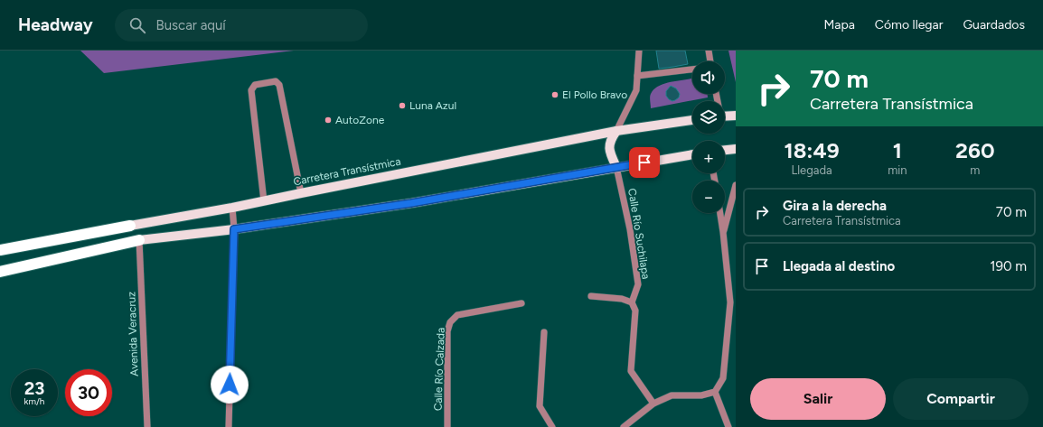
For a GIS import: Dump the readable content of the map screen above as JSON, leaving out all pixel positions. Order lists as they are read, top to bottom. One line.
{"streets":{"highway":["Carretera Transístmica"],"street":["Calle Río Suchilapa","Avenida Veracruz","Calle Río Calzada"]},"places":["El Pollo Bravo","Luna Azul","AutoZone"],"page":{"header":"Headway","search":"Buscar aquí","nav":["Mapa","Cómo llegar","Guardados"],"turn":["70 m","Carretera Transístmica"],"map_buttons":["+","−"],"eta":["18:49","Llegada","1","min","260","m"],"list":[{"name":"Gira a la derecha","note":"Carretera Transístmica","value":"70 m"},{"name":"Llegada al destino","value":"190 m"}],"speed":"23 km/h","limit":"30","buttons":["Salir","Compartir"]}}
